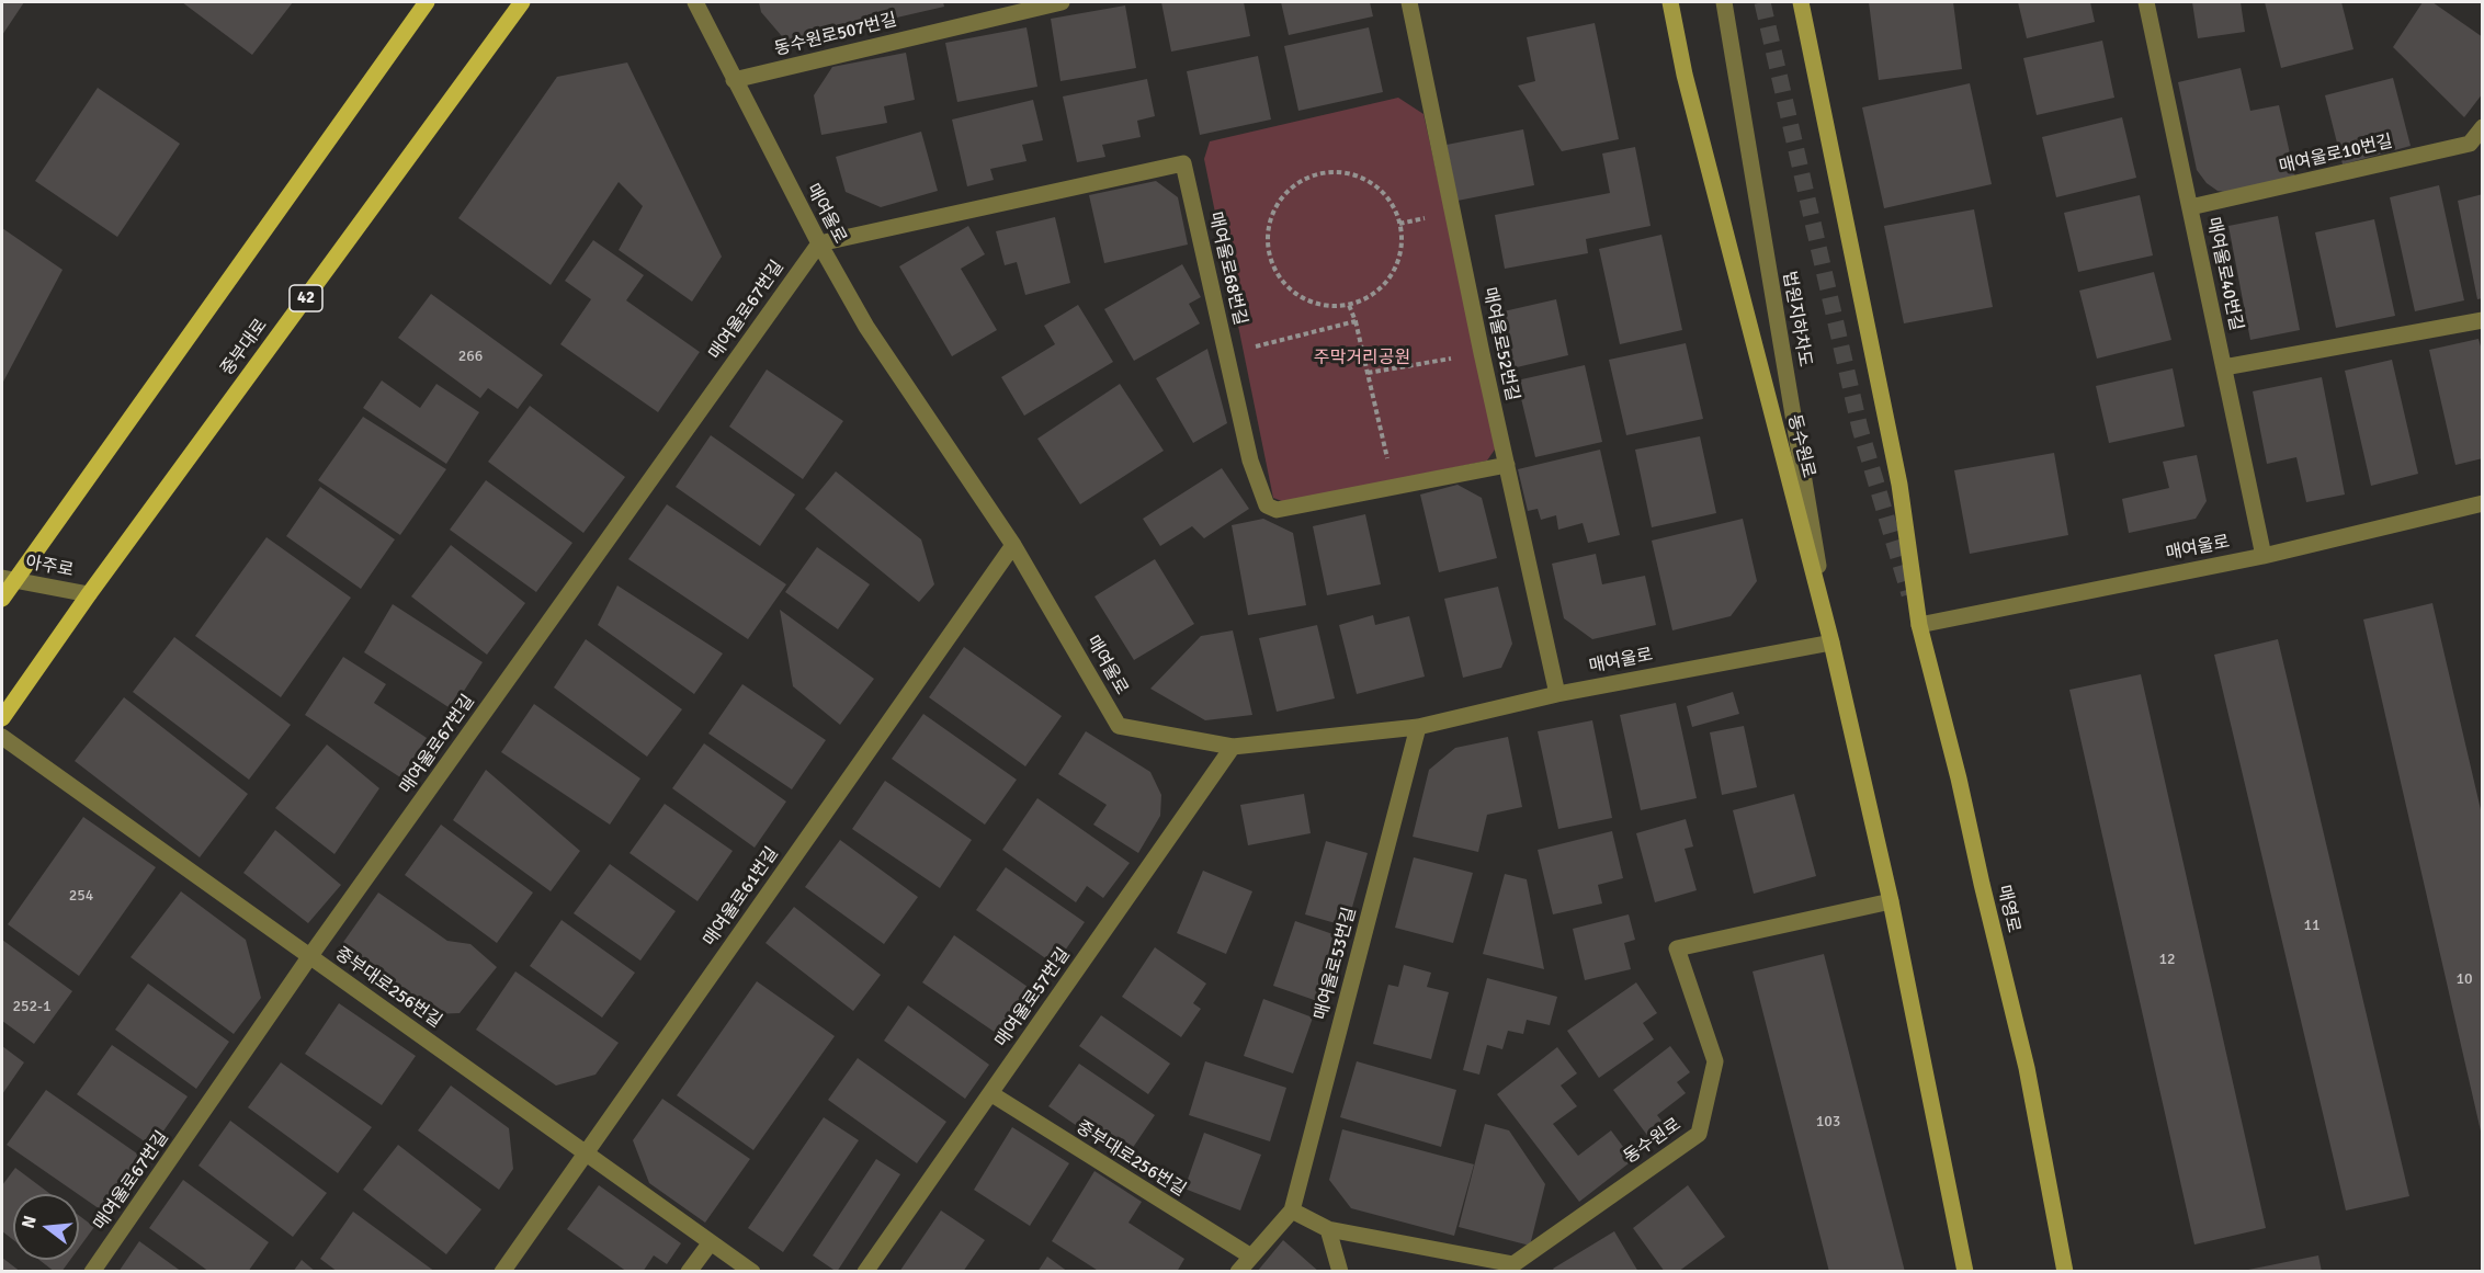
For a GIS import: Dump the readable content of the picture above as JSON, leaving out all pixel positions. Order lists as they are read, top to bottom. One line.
{"streets":{"main road":["42","중부대로","동수원로","매영로"],"street":["동수원로507번길","매여울로10번길","매여울로","매여울로68번길","매여울로40번길","매여울로67번길","법원지하차도","매여울로52번길","아주로","매여울로61번길","매여울로53번길","중부대로256번길","매여울로57번길"]},"crossings":[["동수원로507번길","매여울로"],["매여울로10번길","매여울로40번길"],["매여울로","매여울로68번길"],["매여울로","매여울로40번길"],["매여울로","매여울로67번길"],["매여울로","법원지하차도"],["매여울로","매여울로52번길"],["매여울로","동수원로"],["매여울로","매여울로61번길"],["매여울로","매영로"],["매여울로","매여울로53번길"],["매여울로","매여울로57번길"],["매여울로68번길","매여울로67번길"],["매여울로68번길","매여울로52번길"],["매여울로67번길","중부대로256번길"],["법원지하차도","동수원로"],["중부대로","아주로"],["동수원로","매여울로53번길"],["매여울로61번길","중부대로256번길"],["중부대로256번길","매여울로57번길"]],"parks":["주막거리공원"],"house_numbers":["266","254","11","12","10","252-1","103"],"north":"left"}
